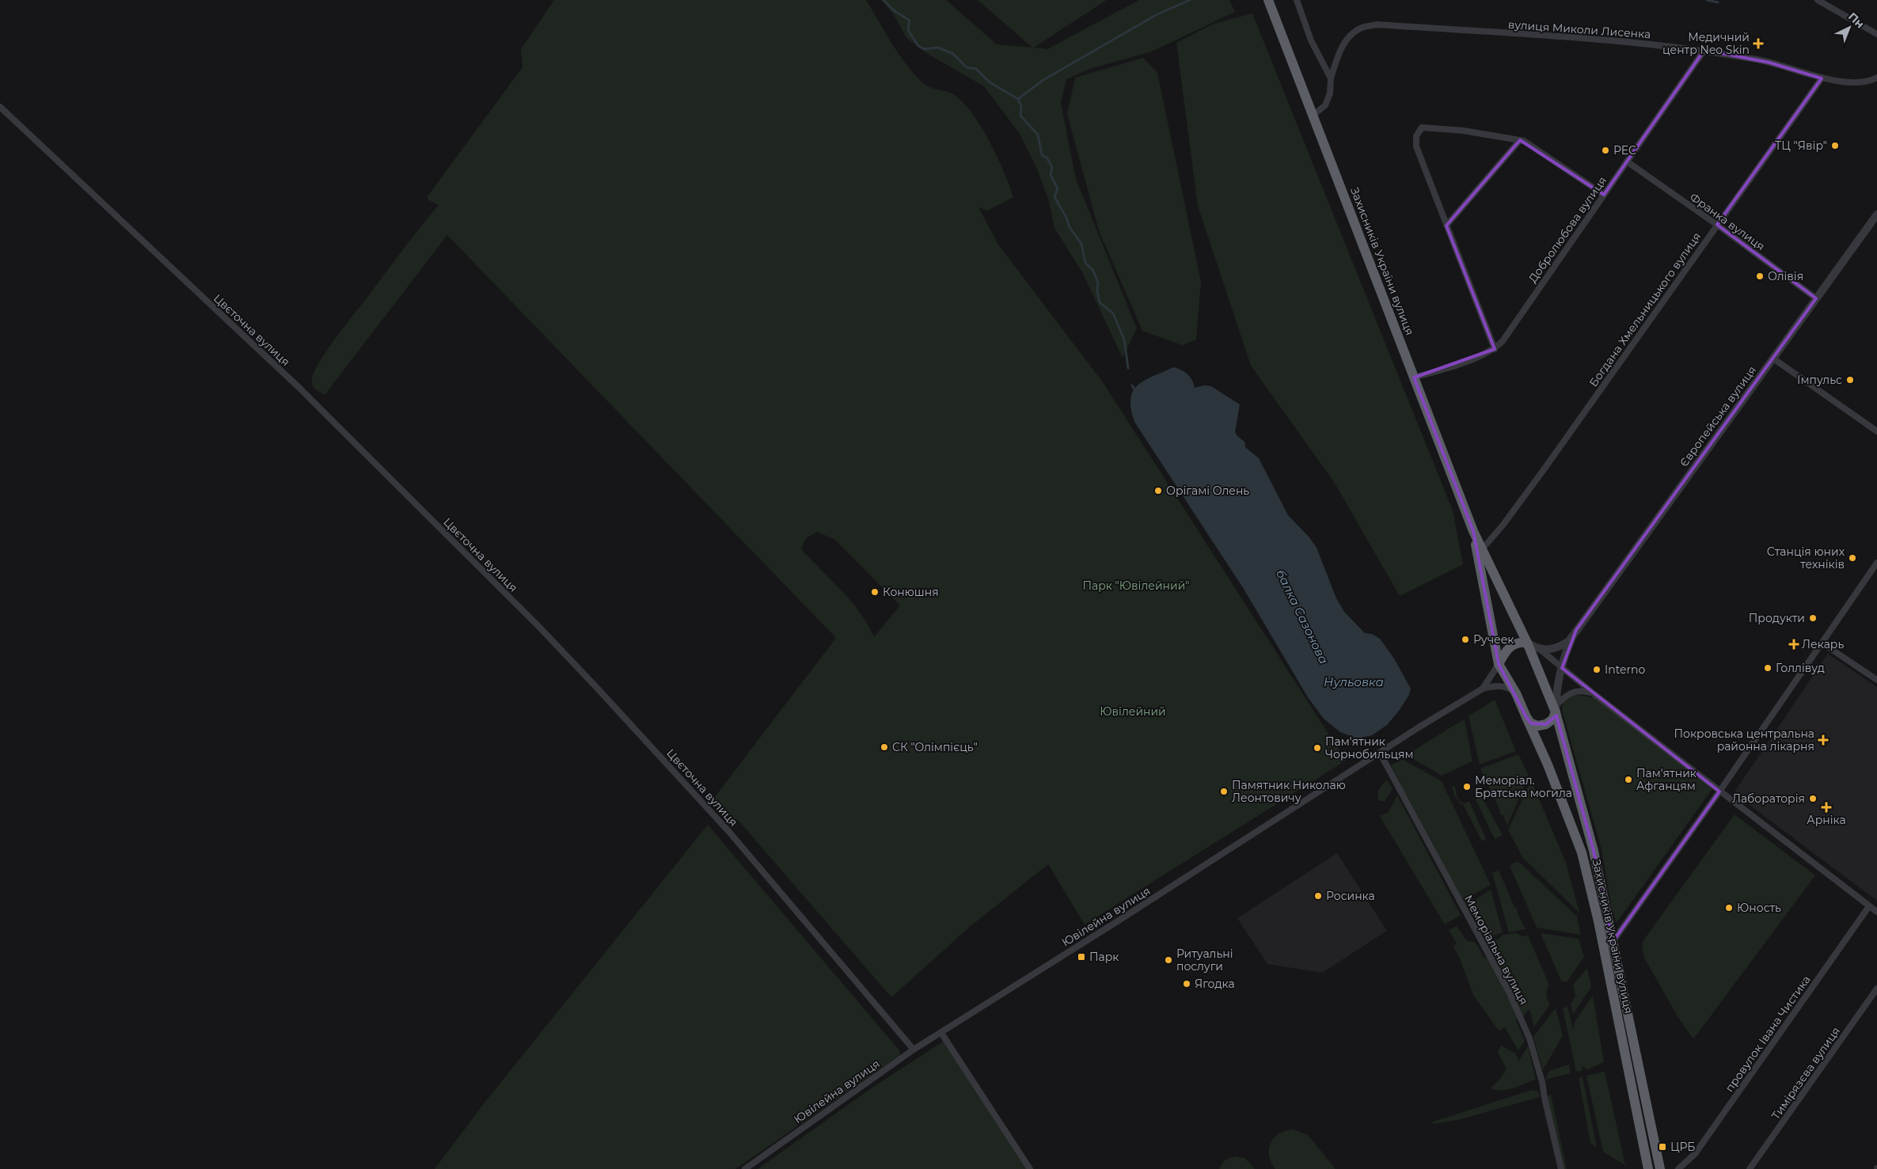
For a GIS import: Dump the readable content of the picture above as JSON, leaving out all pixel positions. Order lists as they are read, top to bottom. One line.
{"streets":{"highway":["Захисників України вулиця"],"street":["вулиця Миколи Лисенка","Франка вулиця","Добролюбова вулиця","Богдана Хмельницького вулиця","Цвєточна вулиця","Європейська вулиця","Ювілейна вулиця","Меморіальна вулиця","провулок Івана Чистика","Тимірязєва вулиця"]},"crossings":[["вулиця Миколи Лисенка","Добролюбова вулиця"],["вулиця Миколи Лисенка","Захисників України вулиця"],["вулиця Миколи Лисенка","Богдана Хмельницького вулиця"],["Франка вулиця","Добролюбова вулиця"],["Франка вулиця","Богдана Хмельницького вулиця"],["Франка вулиця","Європейська вулиця"],["Добролюбова вулиця","Захисників України вулиця"],["Захисників України вулиця","Богдана Хмельницького вулиця"],["Захисників України вулиця","Європейська вулиця"],["Захисників України вулиця","Ювілейна вулиця"],["Цвєточна вулиця","Ювілейна вулиця"],["Ювілейна вулиця","Меморіальна вулиця"]],"water":["балка Сазонова","Нульовка"],"parks":["Парк \"Ювілейний\"","Ювілейний"],"places":{"health":["Медичний центр Neo Skin","Лекарь","Покровська центральна районна лікарня","Арніка"],"other":["ТЦ \"Явір\"","РЕС","Олівія","Імпульс","Орігамі Олень","Станція юних техніків","Конюшня","Продукти","Ручеек","Голлівуд","Interno","СК \"Олімпієць\"","Пам'ятник Чорнобильцям","Пам'ятник Афганцям","Меморіал. Братська могила","Памятник Николаю Леонтовичу","Лабораторія","Росинка","Юность","Ритуальні послуги","Ягодка"],"transit":["Парк","ЦРБ"]},"north":"top right"}
